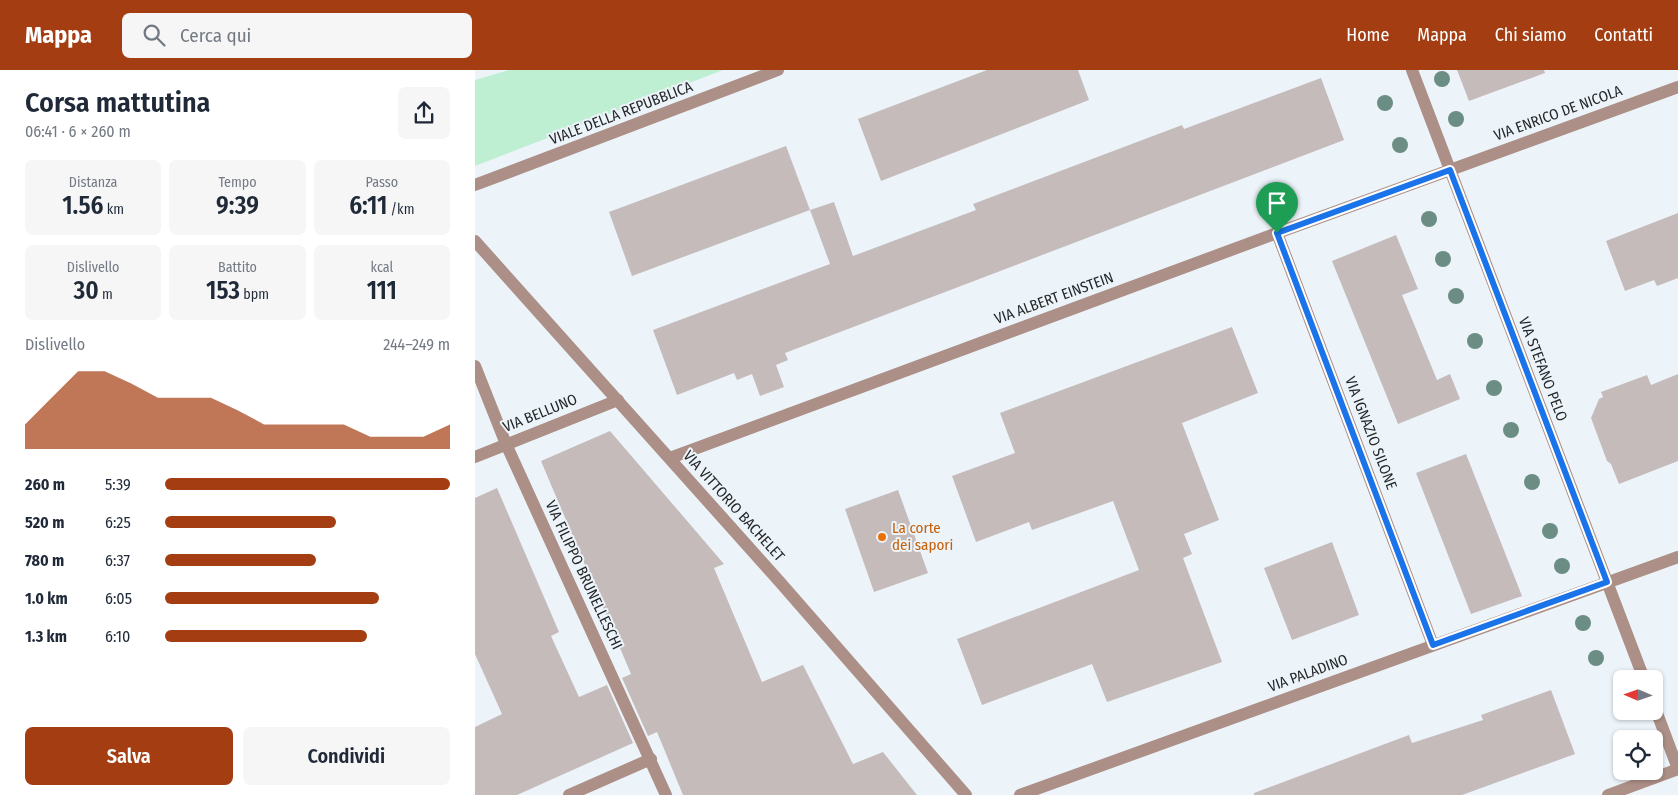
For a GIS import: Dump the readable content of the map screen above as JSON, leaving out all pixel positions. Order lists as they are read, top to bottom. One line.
{"streets":{"street":["VIALE DELLA REPUBBLICA","VIA ENRICO DE NICOLA","VIA ALBERT EINSTEIN","VIA STEFANO PELO","VIA BELLUNO","VIA IGNAZIO SILONE","VIA VITTORIO BACHELET","VIA FILIPPO BRUNELLESCHI","VIA PALADINO"]},"crossings":[["VIA ENRICO DE NICOLA","VIA ALBERT EINSTEIN"],["VIA ENRICO DE NICOLA","VIA STEFANO PELO"],["VIA ALBERT EINSTEIN","VIA STEFANO PELO"],["VIA ALBERT EINSTEIN","VIA IGNAZIO SILONE"],["VIA ALBERT EINSTEIN","VIA VITTORIO BACHELET"],["VIA STEFANO PELO","VIA PALADINO"],["VIA BELLUNO","VIA VITTORIO BACHELET"],["VIA BELLUNO","VIA FILIPPO BRUNELLESCHI"],["VIA IGNAZIO SILONE","VIA PALADINO"]],"places":["La corte dei sapori"],"north":"left","page":{"header":"Mappa","search":"Cerca qui","nav":["Home","Mappa","Chi siamo","Contatti"],"heading":["Corsa mattutina","06:41 · 6 × 260 m"],"stats":[["Distanza","1.56 km"],["Tempo","9:39"],["Passo","6:11 /km"],["Dislivello","30 m"],["Battito","153 bpm"],["kcal","111"]],"chart":["Dislivello","244–249 m"],"list":[{"name":"260 m","note":"5:39"},{"name":"520 m","note":"6:25"},{"name":"780 m","note":"6:37"},{"name":"1.0 km","note":"6:05"},{"name":"1.3 km","note":"6:10"}],"buttons":["Salva","Condividi"]}}
